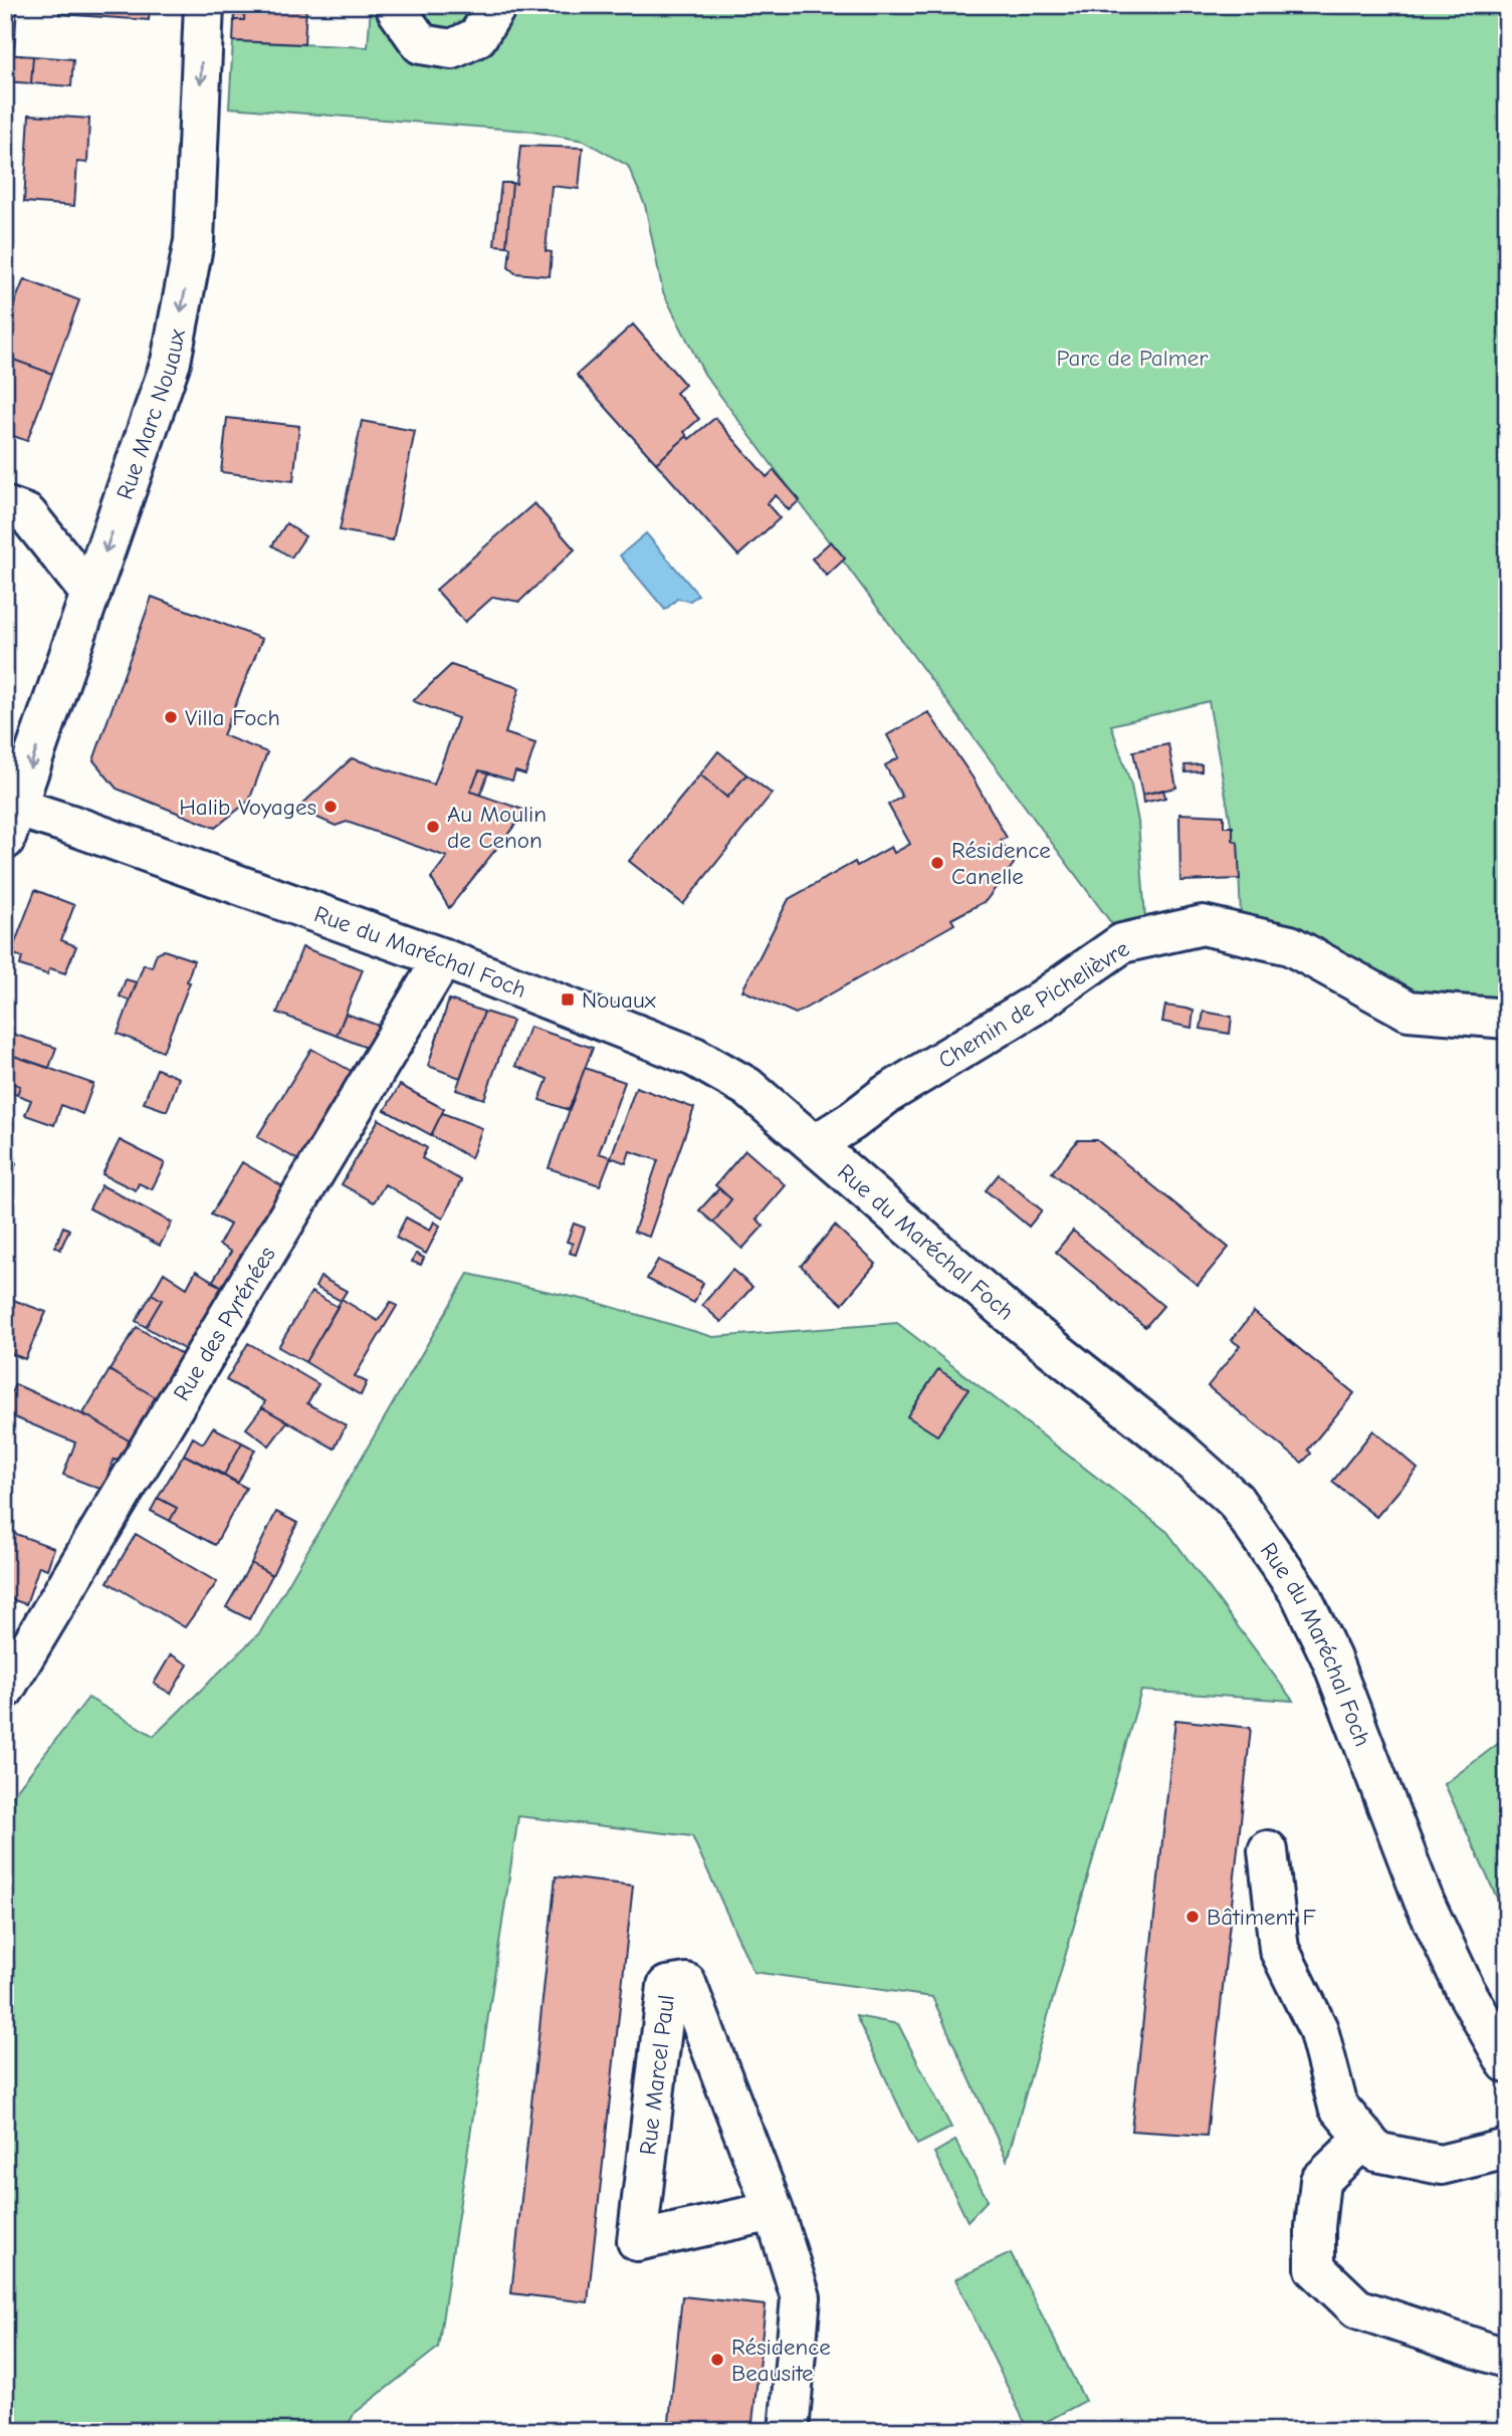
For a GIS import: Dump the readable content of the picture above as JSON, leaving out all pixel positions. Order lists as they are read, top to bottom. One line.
{"streets":{"street":["Rue Marc Nouaux","Rue du Maréchal Foch","Chemin de Pichelièvre","Rue des Pyrénées","Rue Marcel Paul"]},"crossings":[["Rue Marc Nouaux","Rue du Maréchal Foch"],["Rue du Maréchal Foch","Chemin de Pichelièvre"],["Rue du Maréchal Foch","Rue des Pyrénées"]],"one_way":["Rue Marc Nouaux"],"parks":["Parc de Palmer"],"places":{"other":["Villa Foch","Halib Voyages","Au Moulin de Cenon","Résidence Canelle","Bâtiment F","Résidence Beausite"],"transit":["Nouaux"]}}
